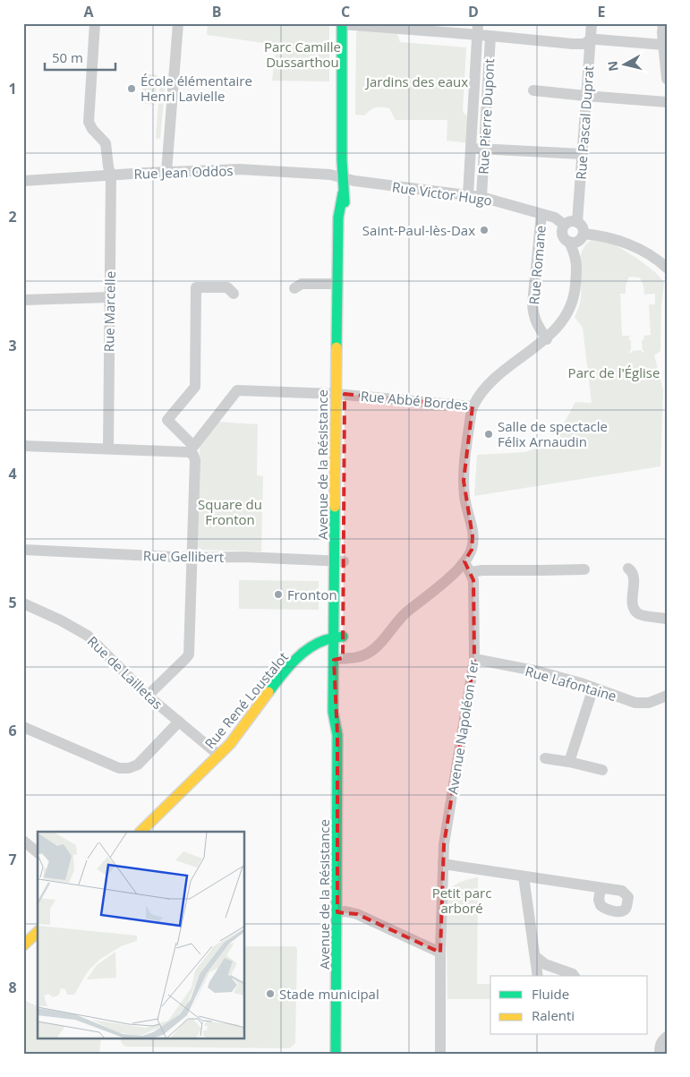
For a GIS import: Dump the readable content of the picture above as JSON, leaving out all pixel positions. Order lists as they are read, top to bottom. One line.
{"streets":{"main road":["Avenue de la Résistance","Rue René Loustalot"],"street":["Rue Pierre Dupont","Rue Pascal Duprat","Rue Jean Oddos","Rue Victor Hugo","Rue Romane","Rue Marcelle","Rue Abbé Bordes","Rue Gellibert","Rue de Lailletas","Rue Lafontaine","Avenue Napoléon 1er"]},"crossings":[["Rue Pierre Dupont","Rue Victor Hugo"],["Rue Pascal Duprat","Rue Victor Hugo"],["Rue Pascal Duprat","Rue Abbé Bordes"],["Rue Jean Oddos","Rue Victor Hugo"],["Rue Jean Oddos","Rue Marcelle"],["Rue Jean Oddos","Avenue de la Résistance"],["Rue Victor Hugo","Rue Romane"],["Rue Victor Hugo","Rue Abbé Bordes"],["Rue Victor Hugo","Avenue de la Résistance"],["Rue Romane","Rue Abbé Bordes"],["Rue Abbé Bordes","Avenue de la Résistance"],["Avenue de la Résistance","Rue Gellibert"],["Avenue de la Résistance","Rue René Loustalot"],["Rue de Lailletas","Rue René Loustalot"],["Rue Lafontaine","Avenue Napoléon 1er"]],"parks":["Parc Camille Dussarthou","Jardins des eaux","Parc de l'Église","Square du Fronton","Petit parc arboré"],"places":["École élémentaire Henri Lavielle","Saint-Paul-lès-Dax","Salle de spectacle Félix Arnaudin","Fronton","Stade municipal"],"legend":["Fluide","Ralenti"],"scale_bar":"50 m","north":"left","grid":{"columns":["A","B","C","D","E"],"rows":["1","2","3","4","5","6","7","8"]}}
